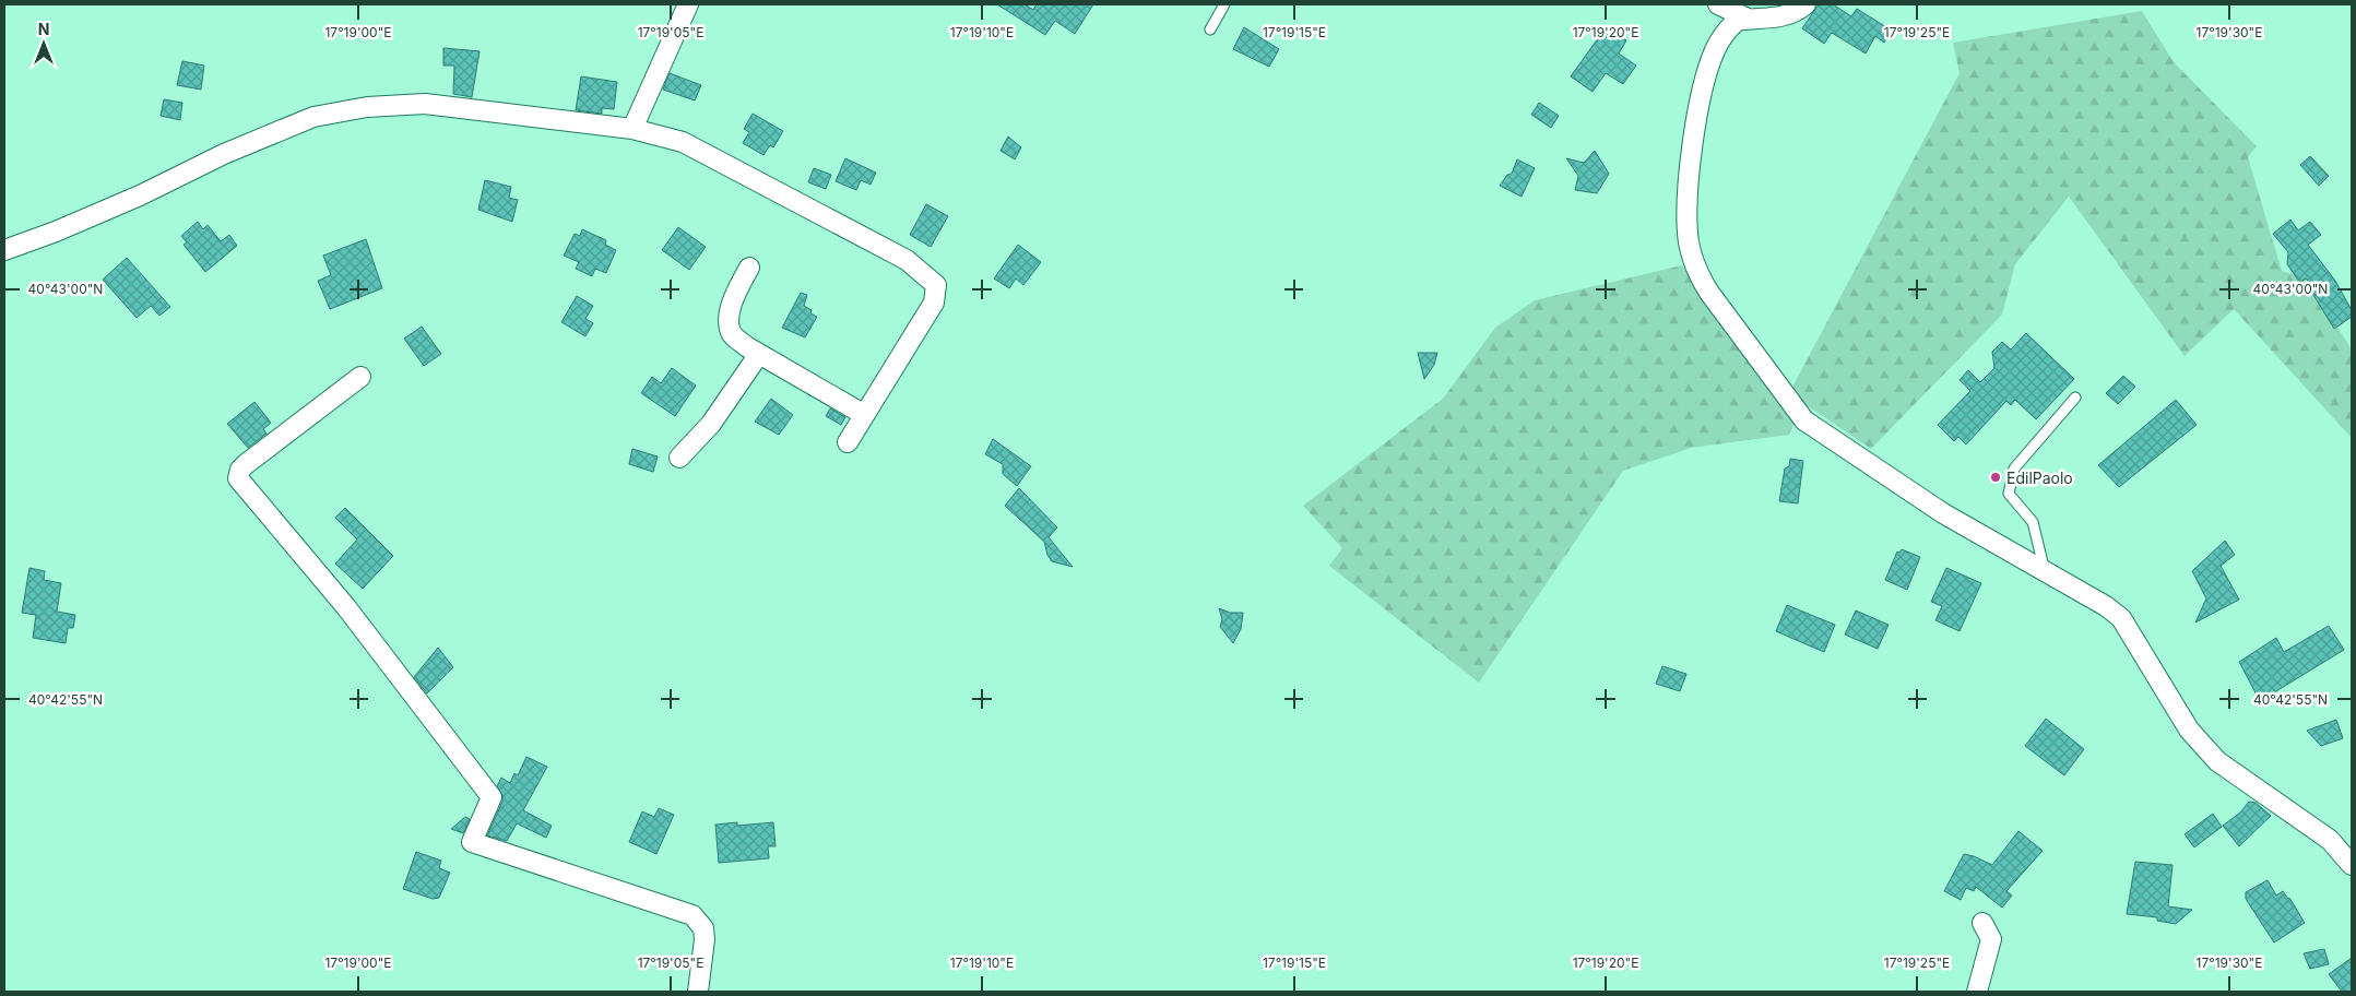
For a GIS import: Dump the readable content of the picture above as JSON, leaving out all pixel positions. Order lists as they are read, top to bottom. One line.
{"places":["EdilPaolo"],"north":"top","coordinates":["17°19'00\"E","17°19'05\"E","17°19'10\"E","17°19'15\"E","17°19'20\"E","17°19'25\"E","17°19'30\"E","40°43'00\"N","40°42'55\"N"]}
